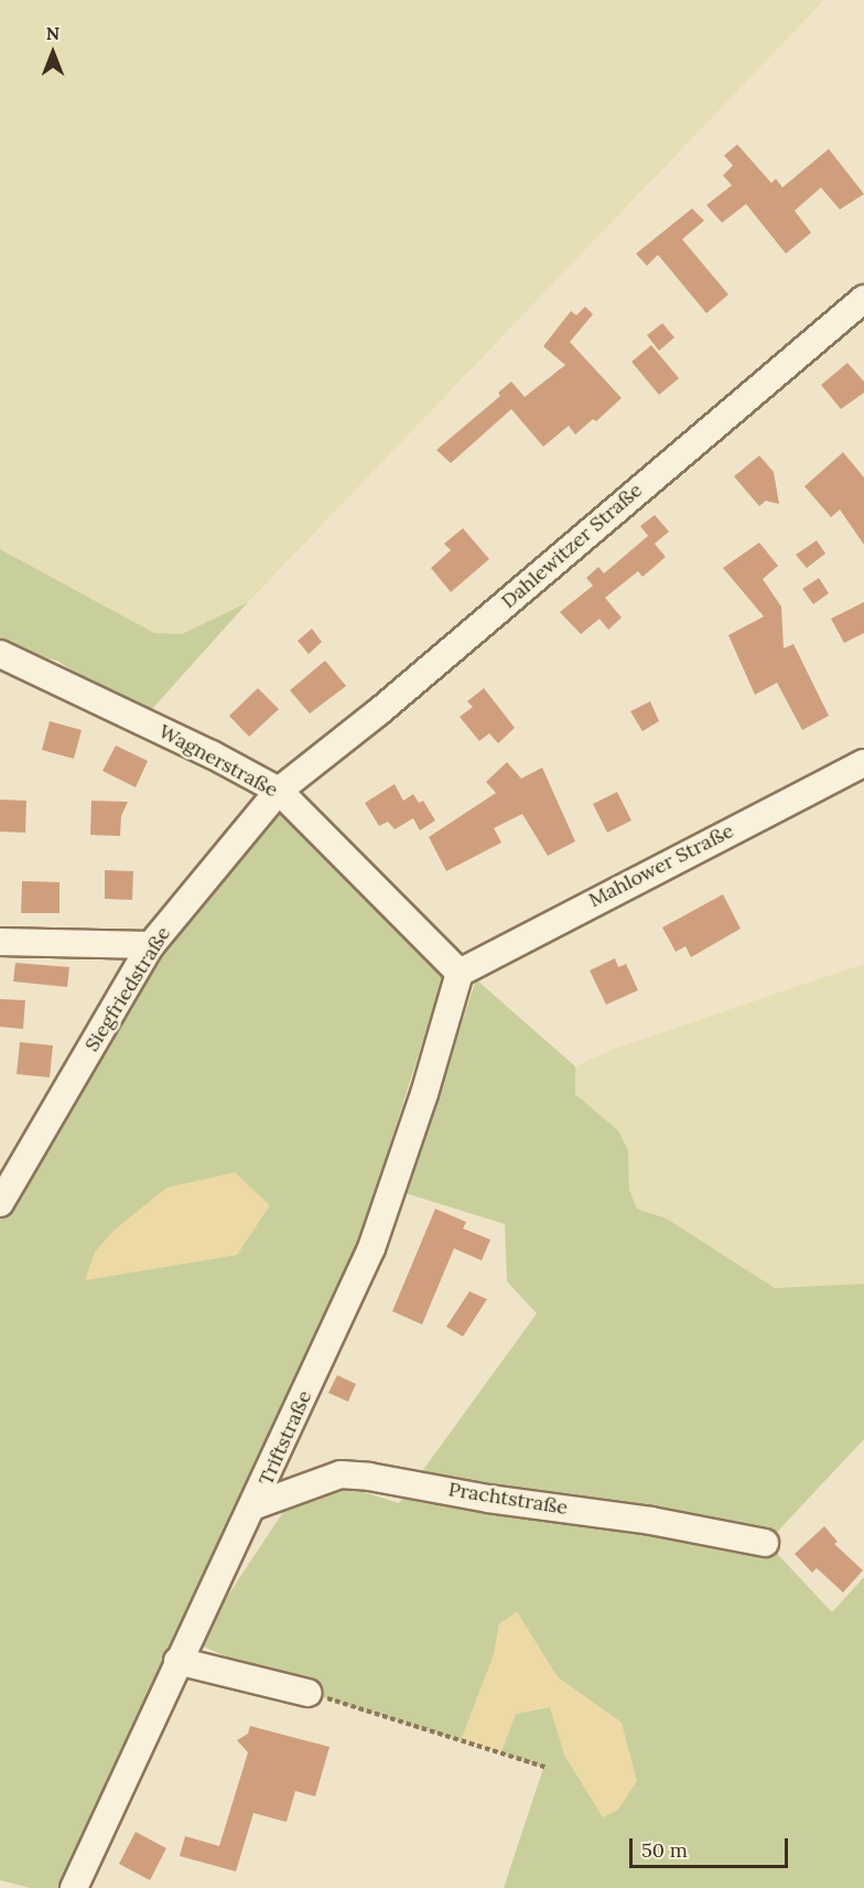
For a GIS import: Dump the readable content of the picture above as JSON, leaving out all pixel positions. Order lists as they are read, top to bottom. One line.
{"streets":{"street":["Dahlewitzer Straße","Wagnerstraße","Mahlower Straße","Siegfriedstraße","Triftstraße","Prachtstraße"]},"crossings":[["Dahlewitzer Straße","Wagnerstraße"],["Dahlewitzer Straße","Siegfriedstraße"],["Wagnerstraße","Mahlower Straße"],["Wagnerstraße","Siegfriedstraße"],["Wagnerstraße","Triftstraße"],["Mahlower Straße","Triftstraße"],["Triftstraße","Prachtstraße"]],"scale_bar":"50 m","north":"top"}
